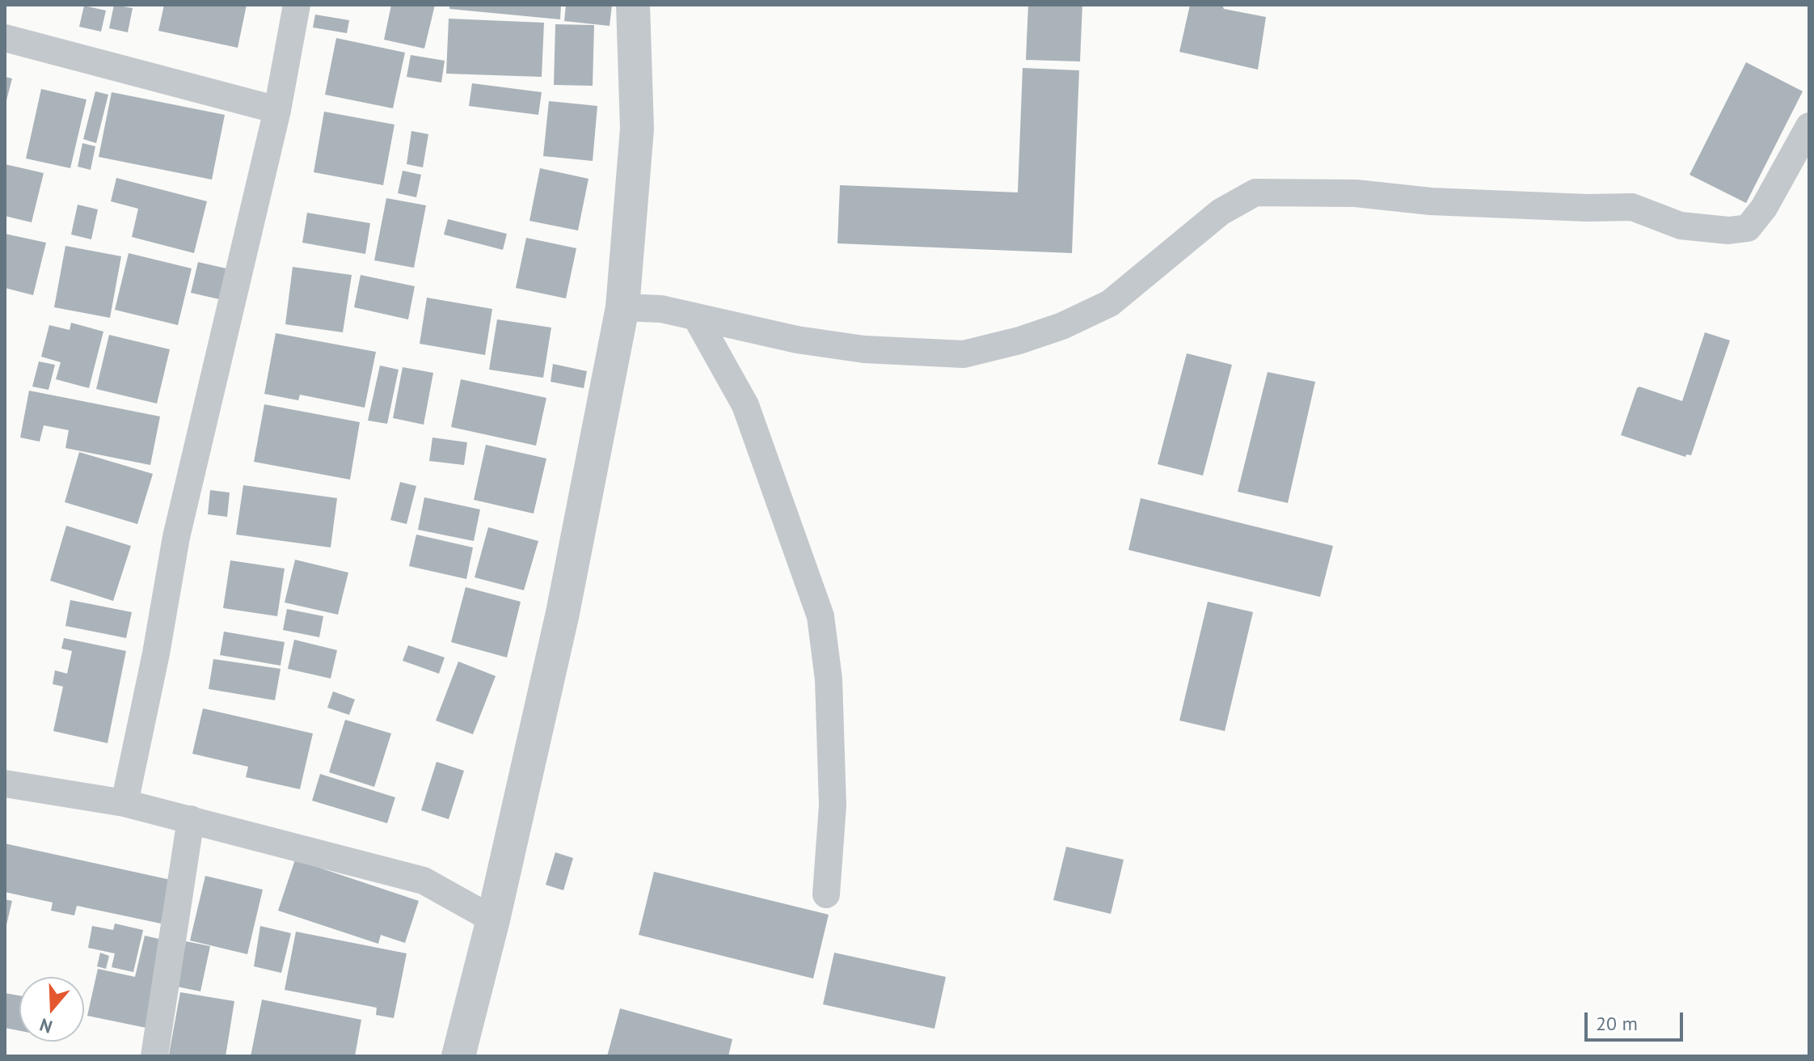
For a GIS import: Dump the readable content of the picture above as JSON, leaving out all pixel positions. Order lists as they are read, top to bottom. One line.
{"scale_bar":"20 m","north":"bottom"}
